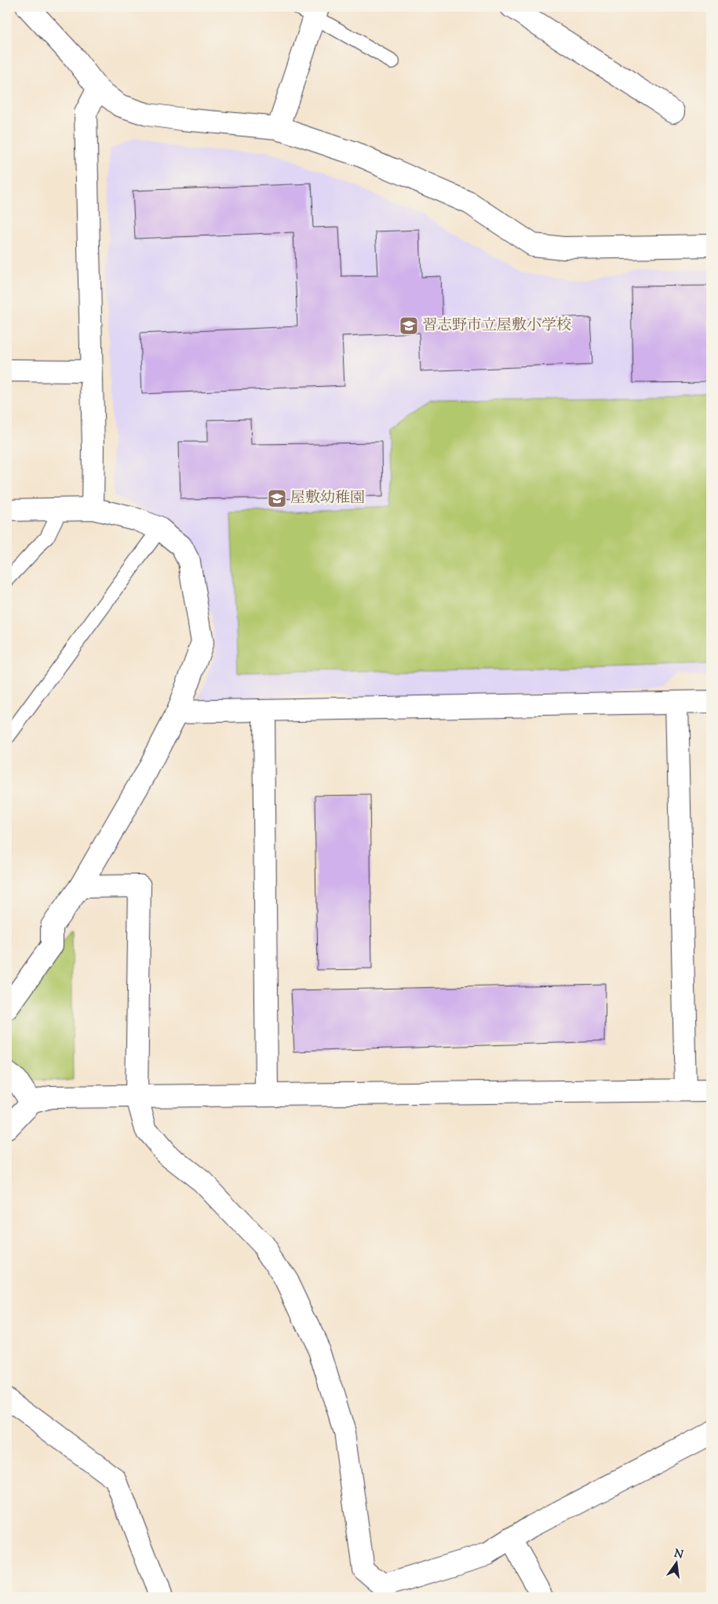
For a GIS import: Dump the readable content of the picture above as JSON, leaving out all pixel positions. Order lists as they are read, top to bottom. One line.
{"places":{"school or university":["習志野市立屋敷小学校","屋敷幼稚園"]},"north":"top"}
